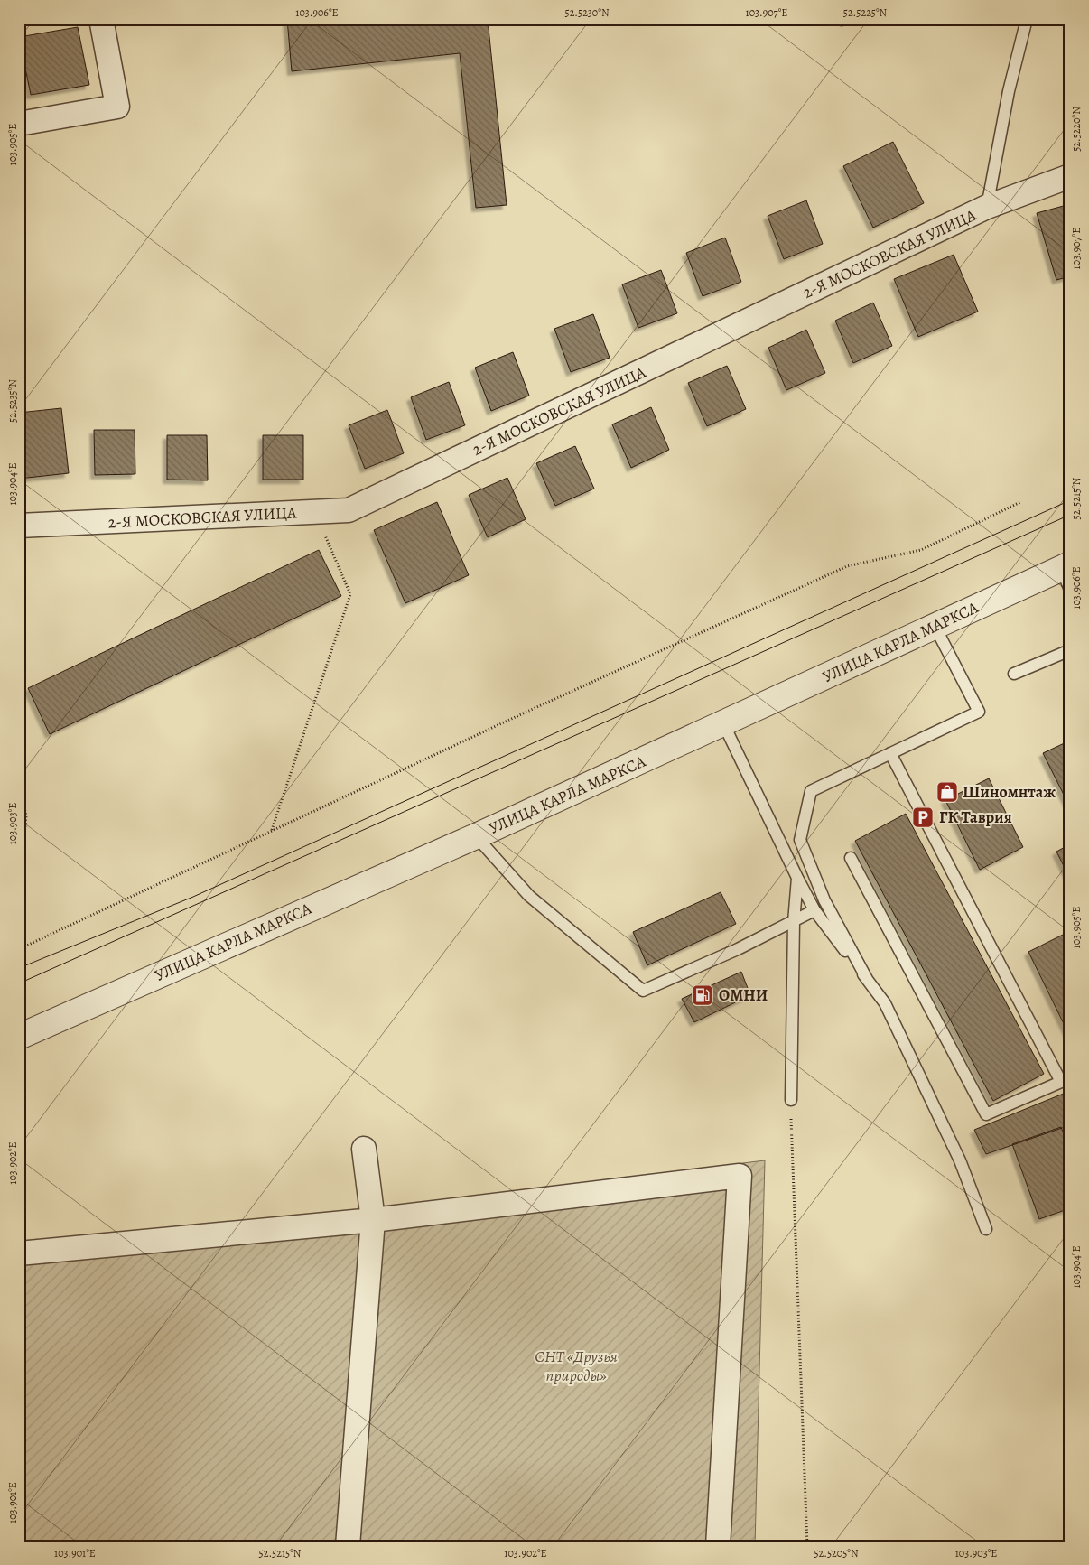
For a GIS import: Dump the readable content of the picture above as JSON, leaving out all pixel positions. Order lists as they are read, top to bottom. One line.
{"streets":{"street":["2-Я МОСКОВСКАЯ УЛИЦА","УЛИЦА КАРЛА МАРКСА"]},"parks":["СНТ «Друзья природы»"],"places":{"shop":["Шиномнтаж"],"parking":["ГК Таврия"],"fuel station":["ОМНИ"]},"coordinates":["103.906°E","52.5230°N","103.907°E","52.5225°N","52.5220°N","103.905°E","52.5235°N","103.904°E","52.5215°N","103.903°E","103.902°E","103.901°E","52.5205°N"]}
